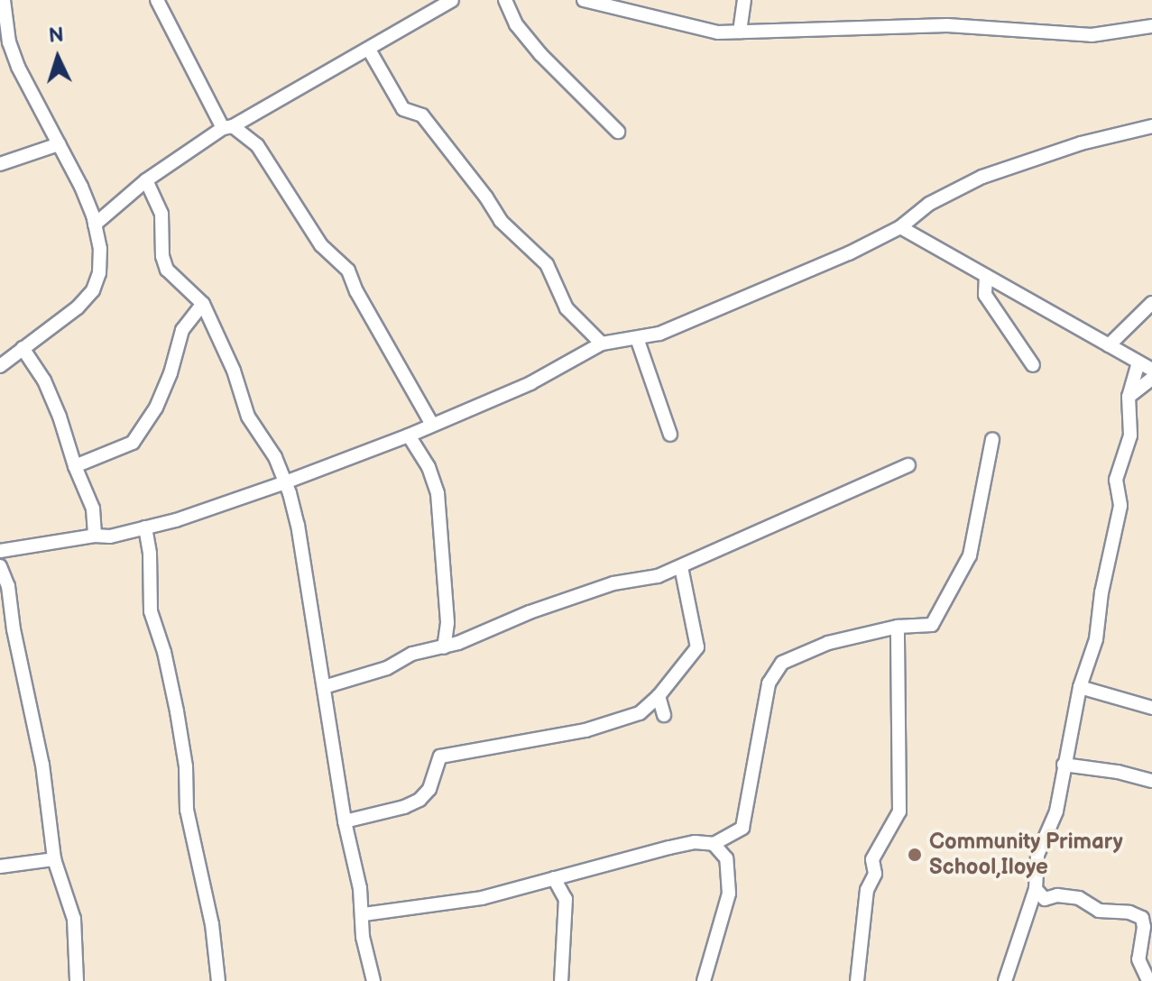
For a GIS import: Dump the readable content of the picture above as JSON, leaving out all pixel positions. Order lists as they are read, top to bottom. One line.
{"places":["Community Primary School,Iloye"],"north":"top"}
